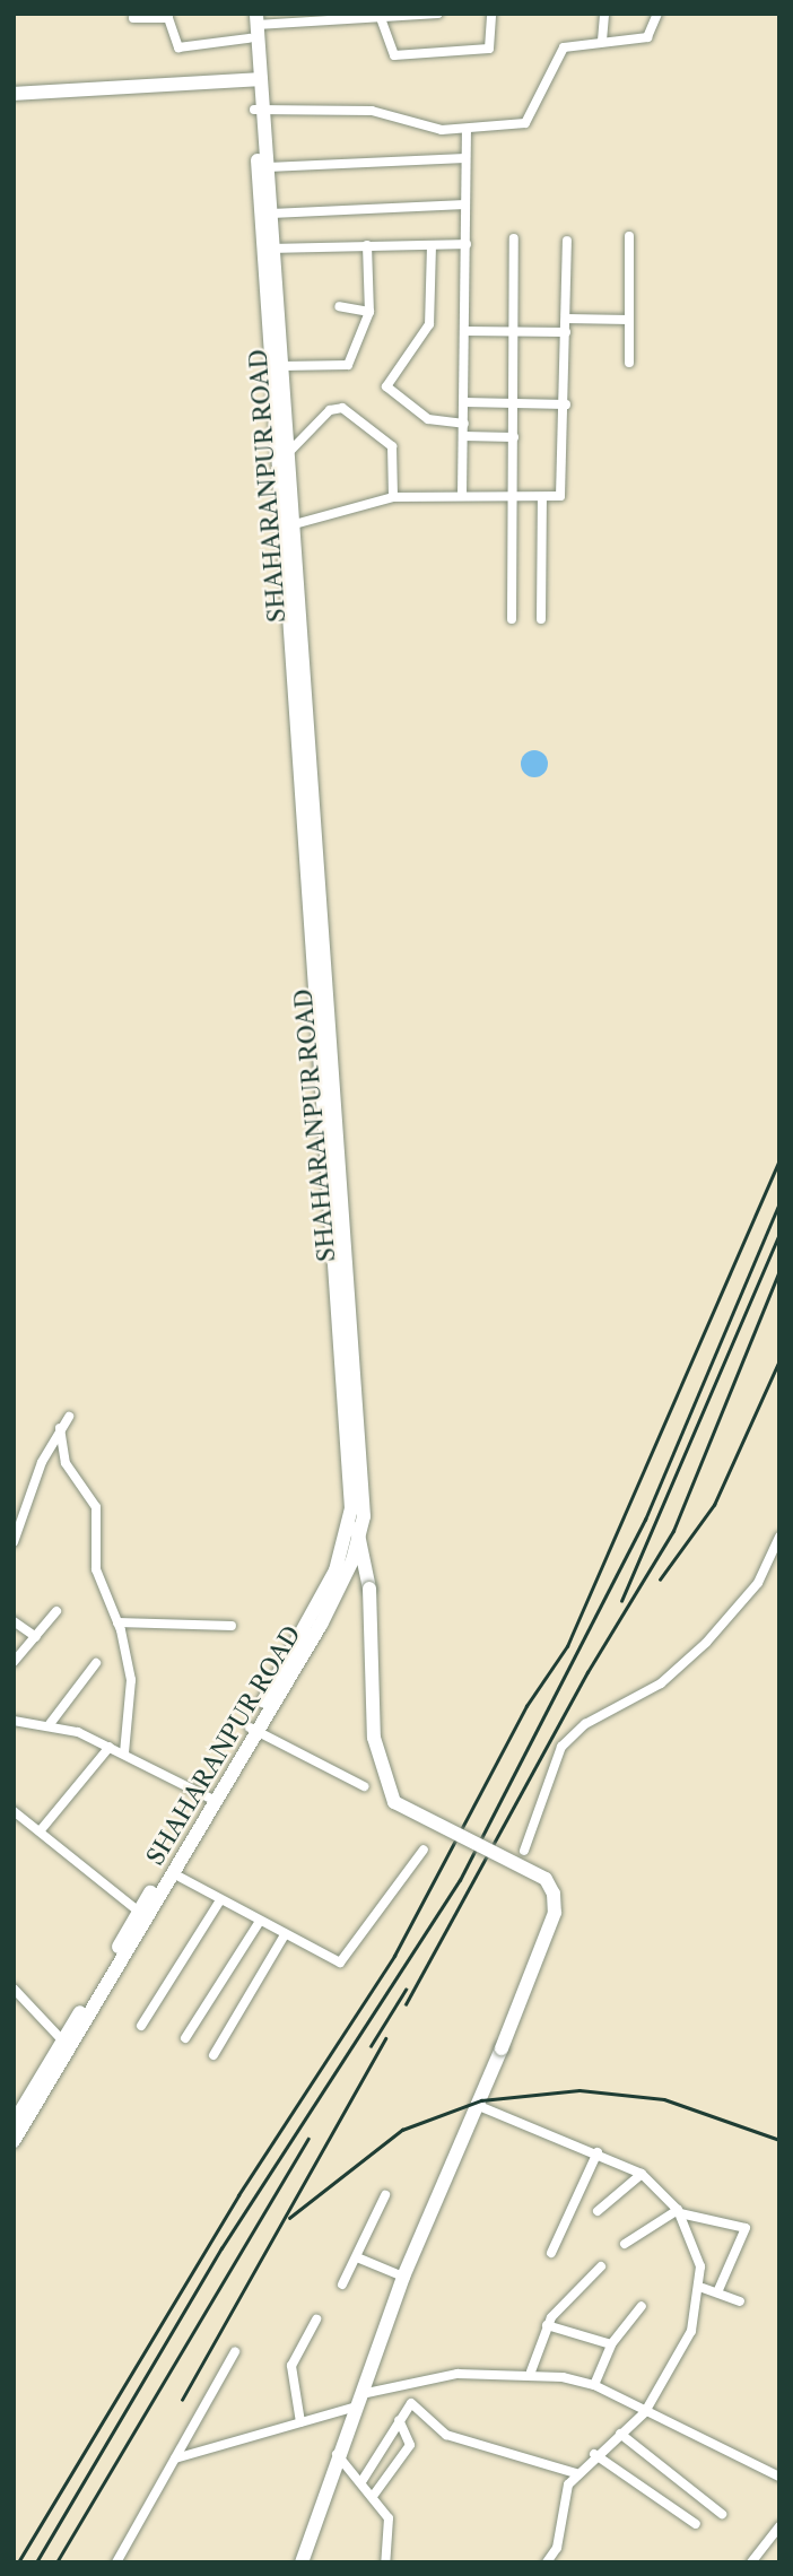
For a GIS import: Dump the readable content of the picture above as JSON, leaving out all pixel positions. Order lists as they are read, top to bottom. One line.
{"streets":{"main road":["SHAHARANPUR ROAD"]}}
